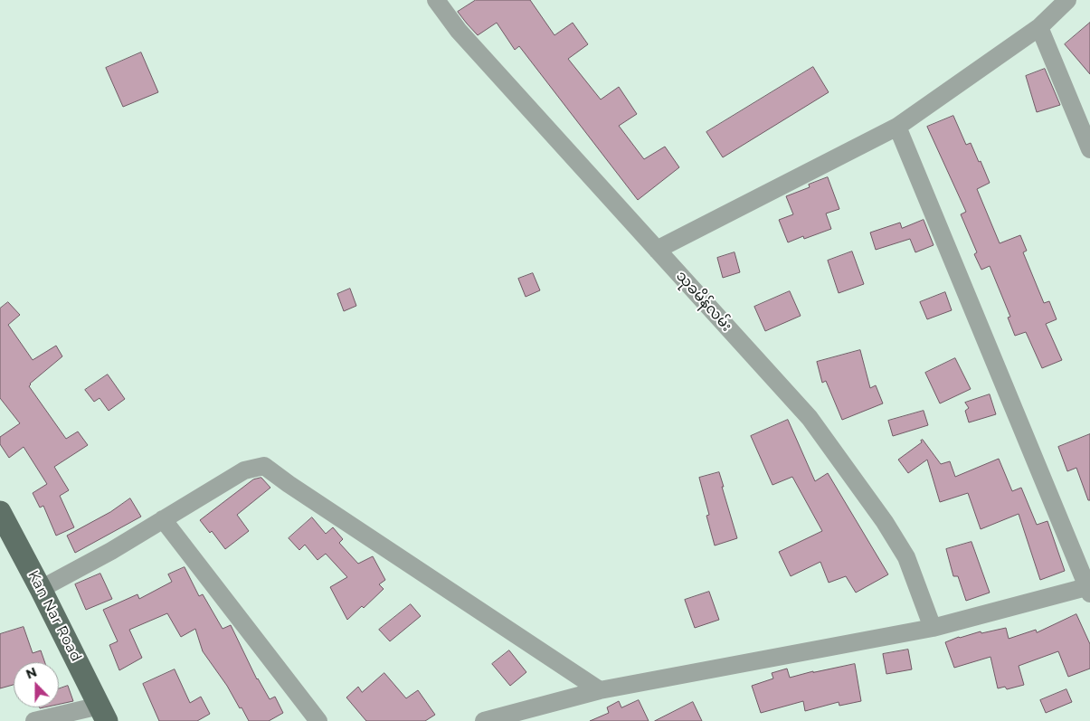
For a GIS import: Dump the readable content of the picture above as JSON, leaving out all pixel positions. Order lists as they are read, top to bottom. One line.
{"streets":{"main road":["Kan Nar Road"],"street":["သုခမိန်လမ်း"]},"north":"top"}
